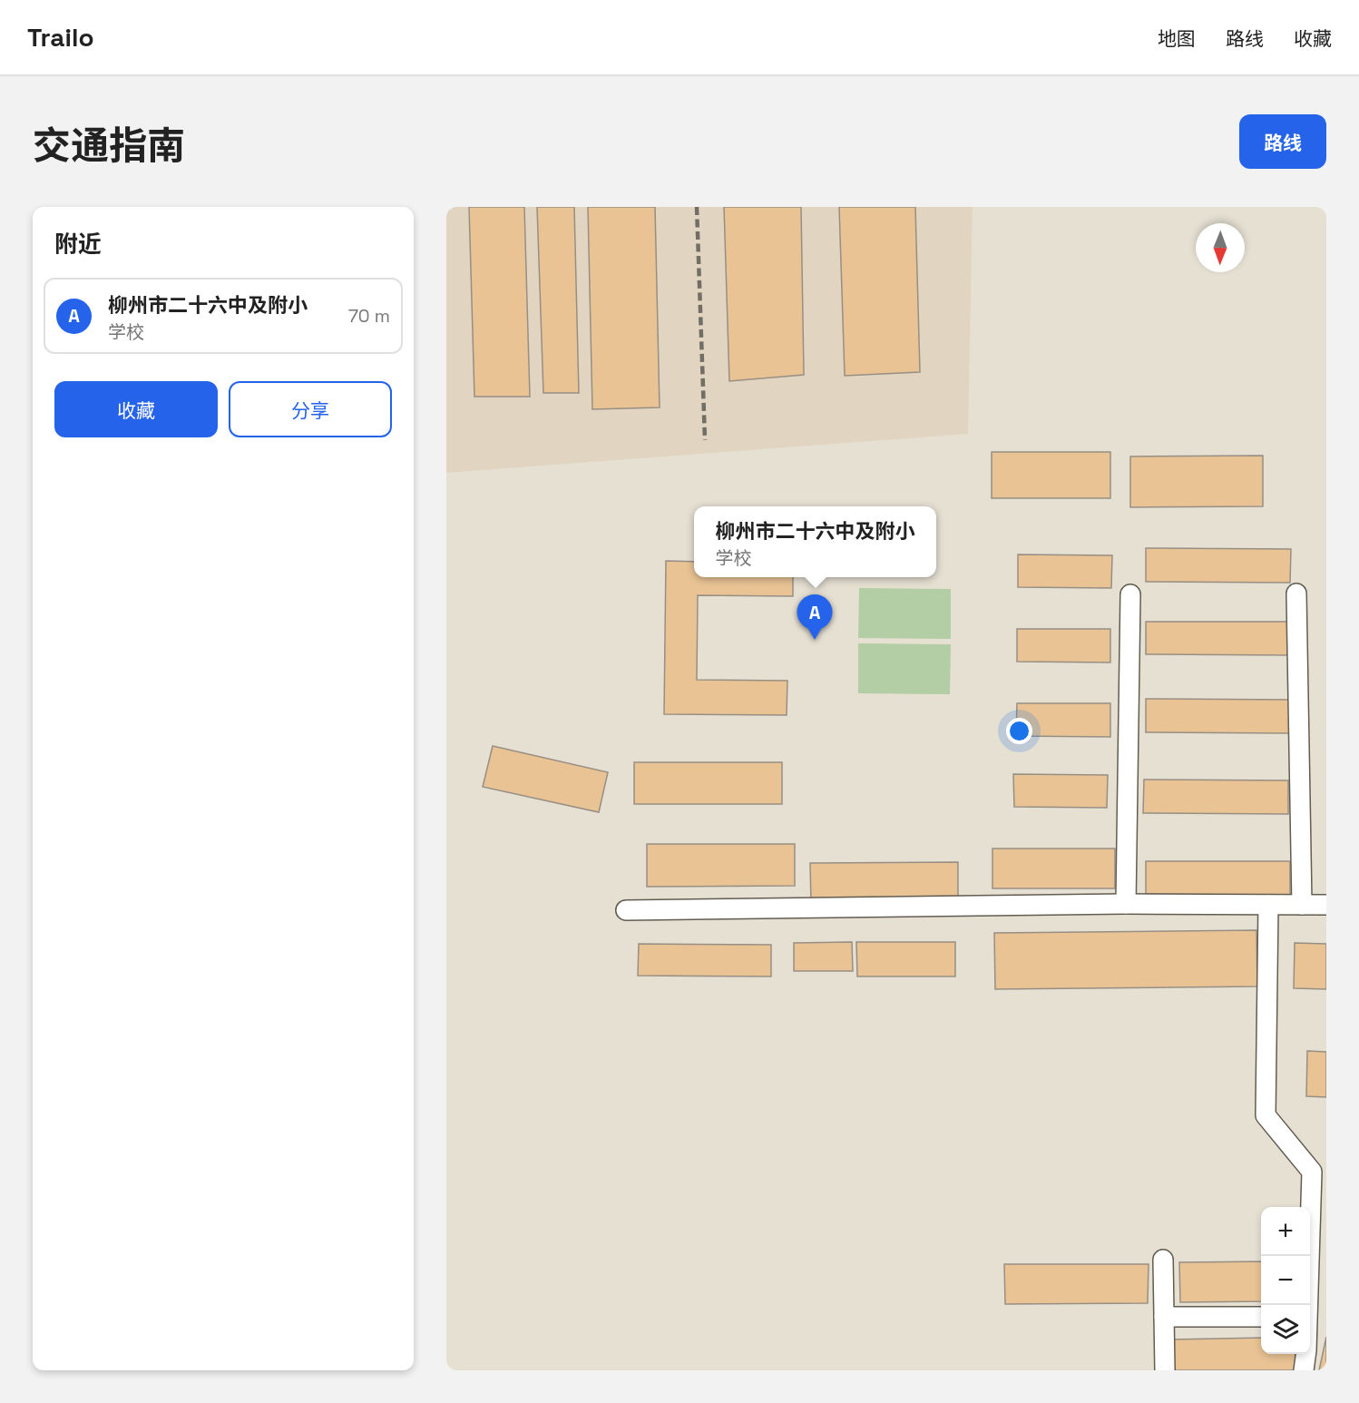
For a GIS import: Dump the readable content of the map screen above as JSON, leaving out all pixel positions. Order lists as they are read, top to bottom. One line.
{"north":"bottom","page":{"header":"Trailo","nav":["地图","路线","收藏"],"title":"交通指南","buttons":["路线",["收藏","分享"]],"heading":"附近","list":[{"mark":"A","name":"柳州市二十六中及附小","note":"学校","value":"70 m"}],"popup":["柳州市二十六中及附小","学校"],"pins":"A","map_buttons":["+","−"]}}
